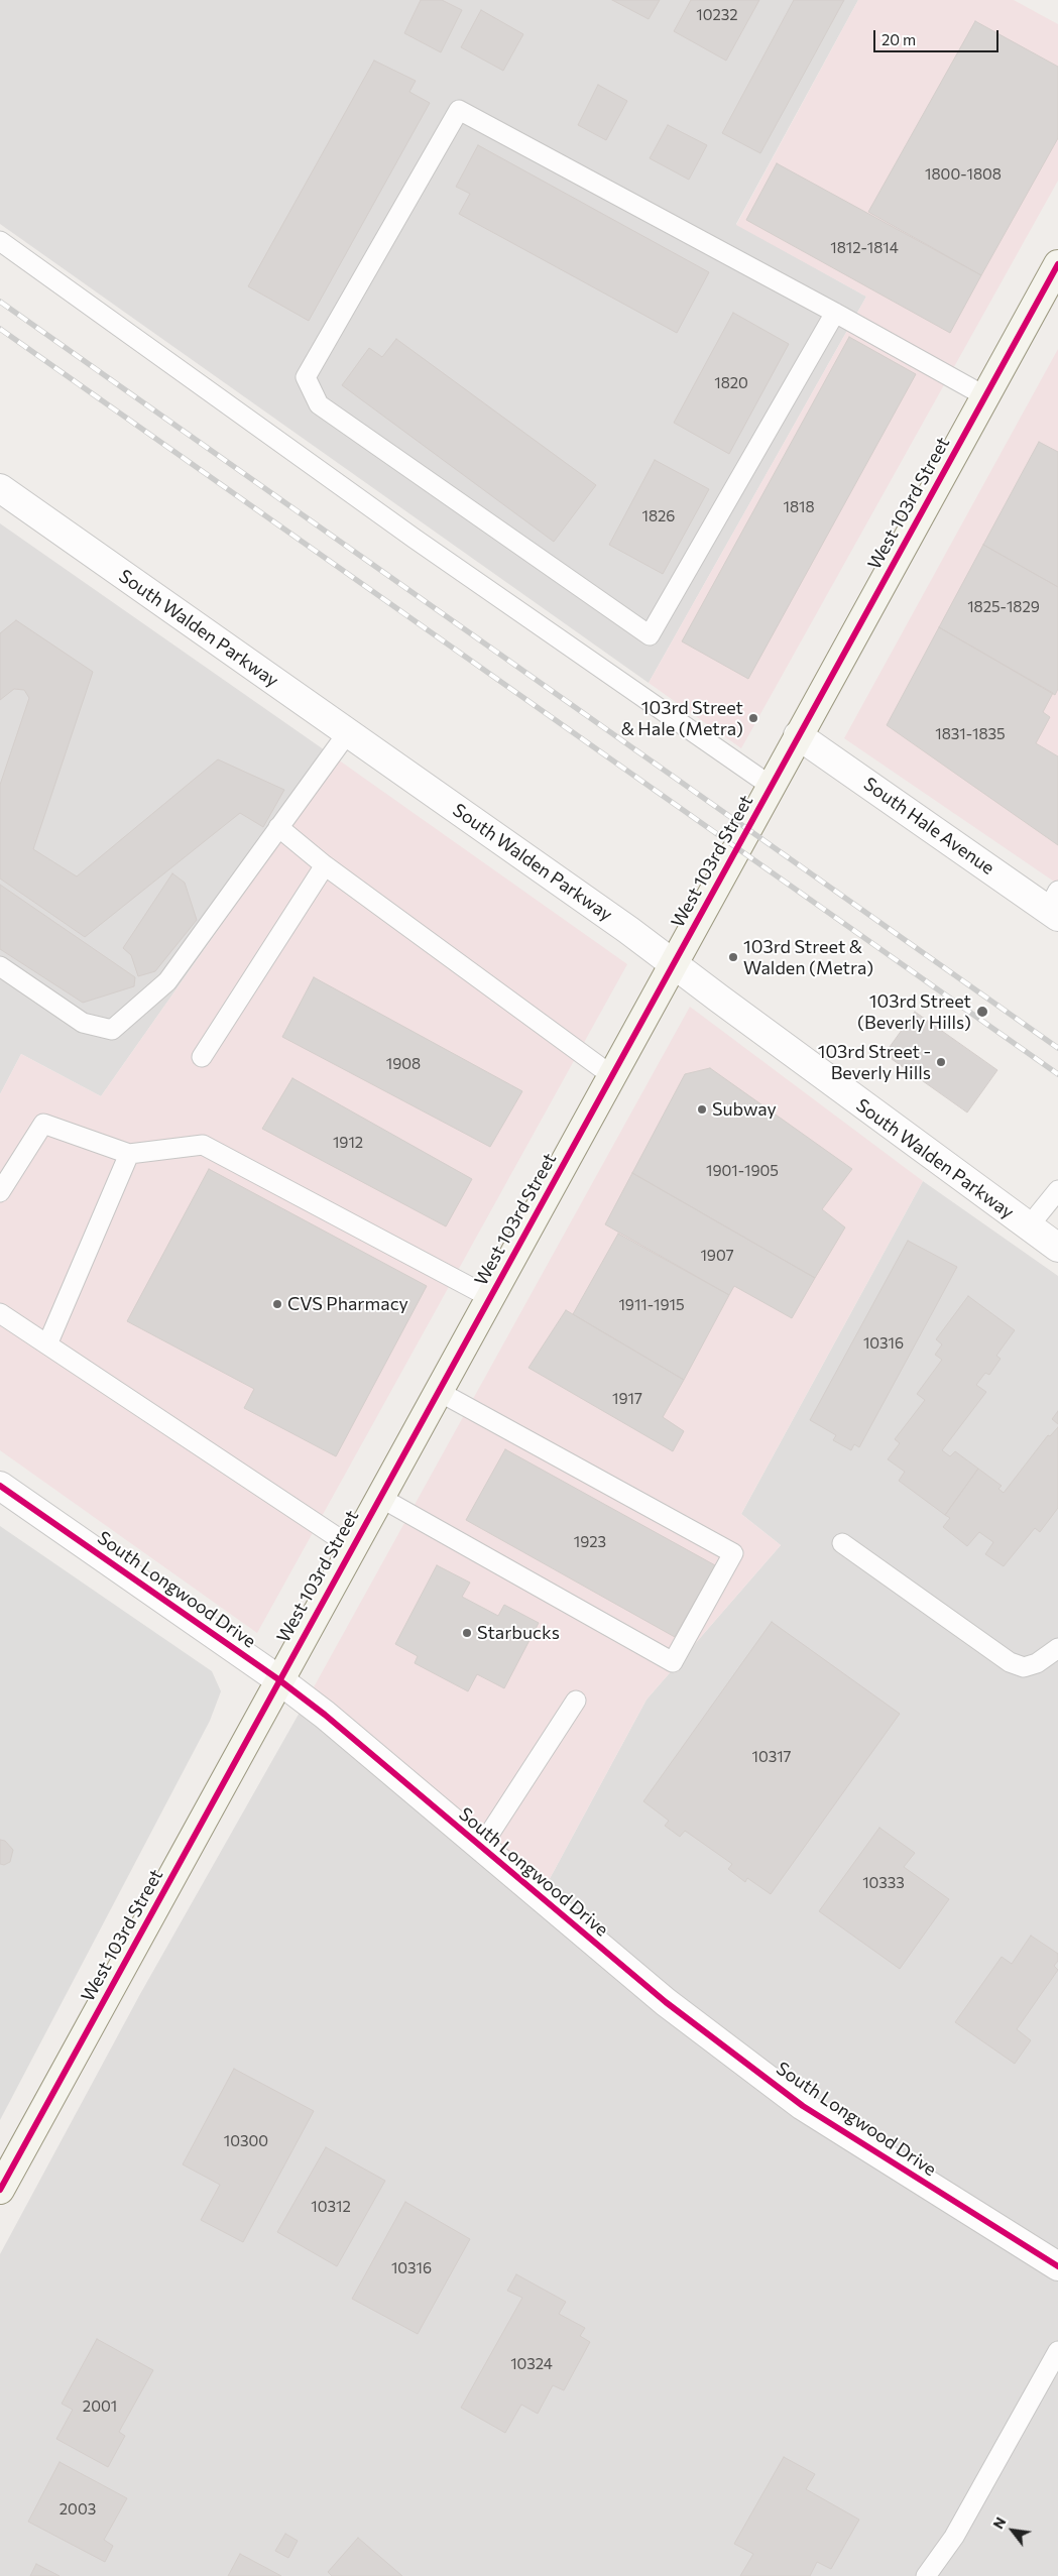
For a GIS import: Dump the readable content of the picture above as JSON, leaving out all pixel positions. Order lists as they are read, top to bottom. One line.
{"streets":{"main road":["West 103rd Street"],"street":["South Walden Parkway","South Hale Avenue","South Longwood Drive"]},"crossings":[["West 103rd Street","South Walden Parkway"],["West 103rd Street","South Hale Avenue"],["West 103rd Street","South Longwood Drive"]],"places":["103rd Street & Hale (Metra)","103rd Street & Walden (Metra)","103rd Street (Beverly Hills)","103rd Street - Beverly Hills","Subway","CVS Pharmacy","Starbucks"],"house_numbers":["10232","1800-1808","1812-1814","1820","1818","1826","1825-1829","1831-1835","1908","1912","1901-1905","1907","1911-1915","10316","1917","1923","10317","10333","10300","10312","10316","10324","2001","2003"],"scale_bar":"20 m","north":"top left"}
